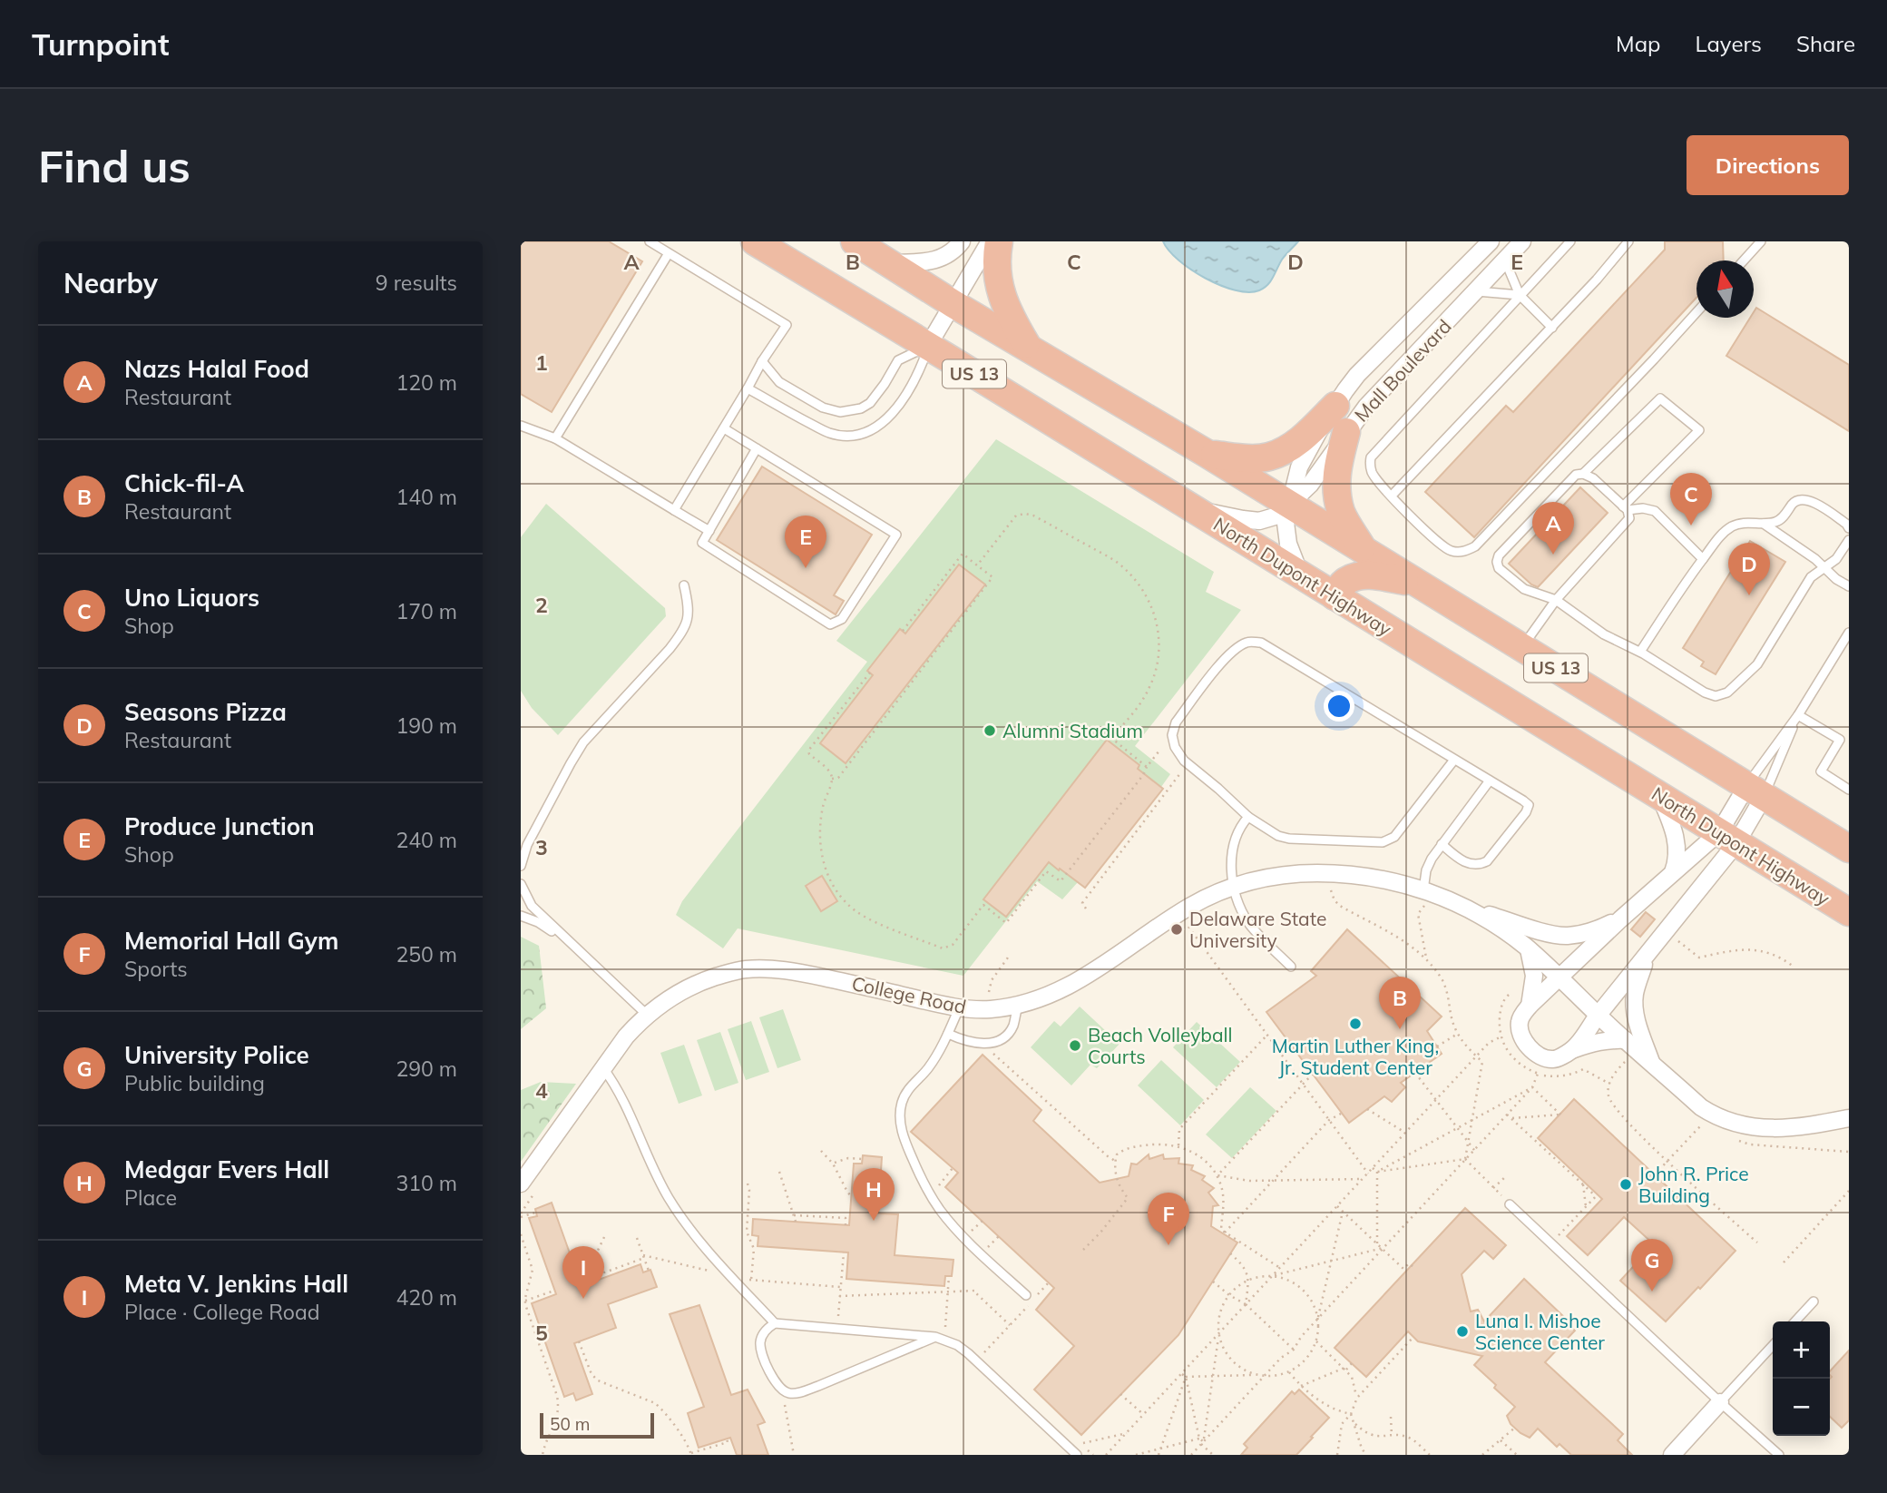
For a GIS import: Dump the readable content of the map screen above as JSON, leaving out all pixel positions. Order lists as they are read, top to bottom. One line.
{"streets":{"highway":["US 13","North Dupont Highway"],"street":["Mall Boulevard","College Road"]},"crossings":[["Mall Boulevard","US 13"],["Mall Boulevard","North Dupont Highway"]],"places":["Alumni Stadium","Delaware State University","Martin Luther King, Jr. Student Center","Beach Volleyball Courts","John R. Price Building","Luna I. Mishoe Science Center"],"scale_bar":"50 m","north":"top","page":{"header":"Turnpoint","nav":["Map","Layers","Share"],"buttons":"Directions","title":"Find us","heading":["Nearby","9 results"],"list":[{"mark":"A","name":"Nazs Halal Food","note":"Restaurant","value":"120 m"},{"mark":"B","name":"Chick-fil-A","note":"Restaurant","value":"140 m"},{"mark":"C","name":"Uno Liquors","note":"Shop","value":"170 m"},{"mark":"D","name":"Seasons Pizza","note":"Restaurant","value":"190 m"},{"mark":"E","name":"Produce Junction","note":"Shop","value":"240 m"},{"mark":"F","name":"Memorial Hall Gym","note":"Sports","value":"250 m"},{"mark":"G","name":"University Police","note":"Public building","value":"290 m"},{"mark":"H","name":"Medgar Evers Hall","note":"Place","value":"310 m"},{"mark":"I","name":"Meta V. Jenkins Hall","note":"Place · College Road","value":"420 m"}],"pins":["C","A","E","D","B","H","F","G","I"],"map_buttons":["+","−"],"scale":"50 m"},"grid":{"columns":["A","B","C","D","E"],"rows":["1","2","3","4","5"]}}
